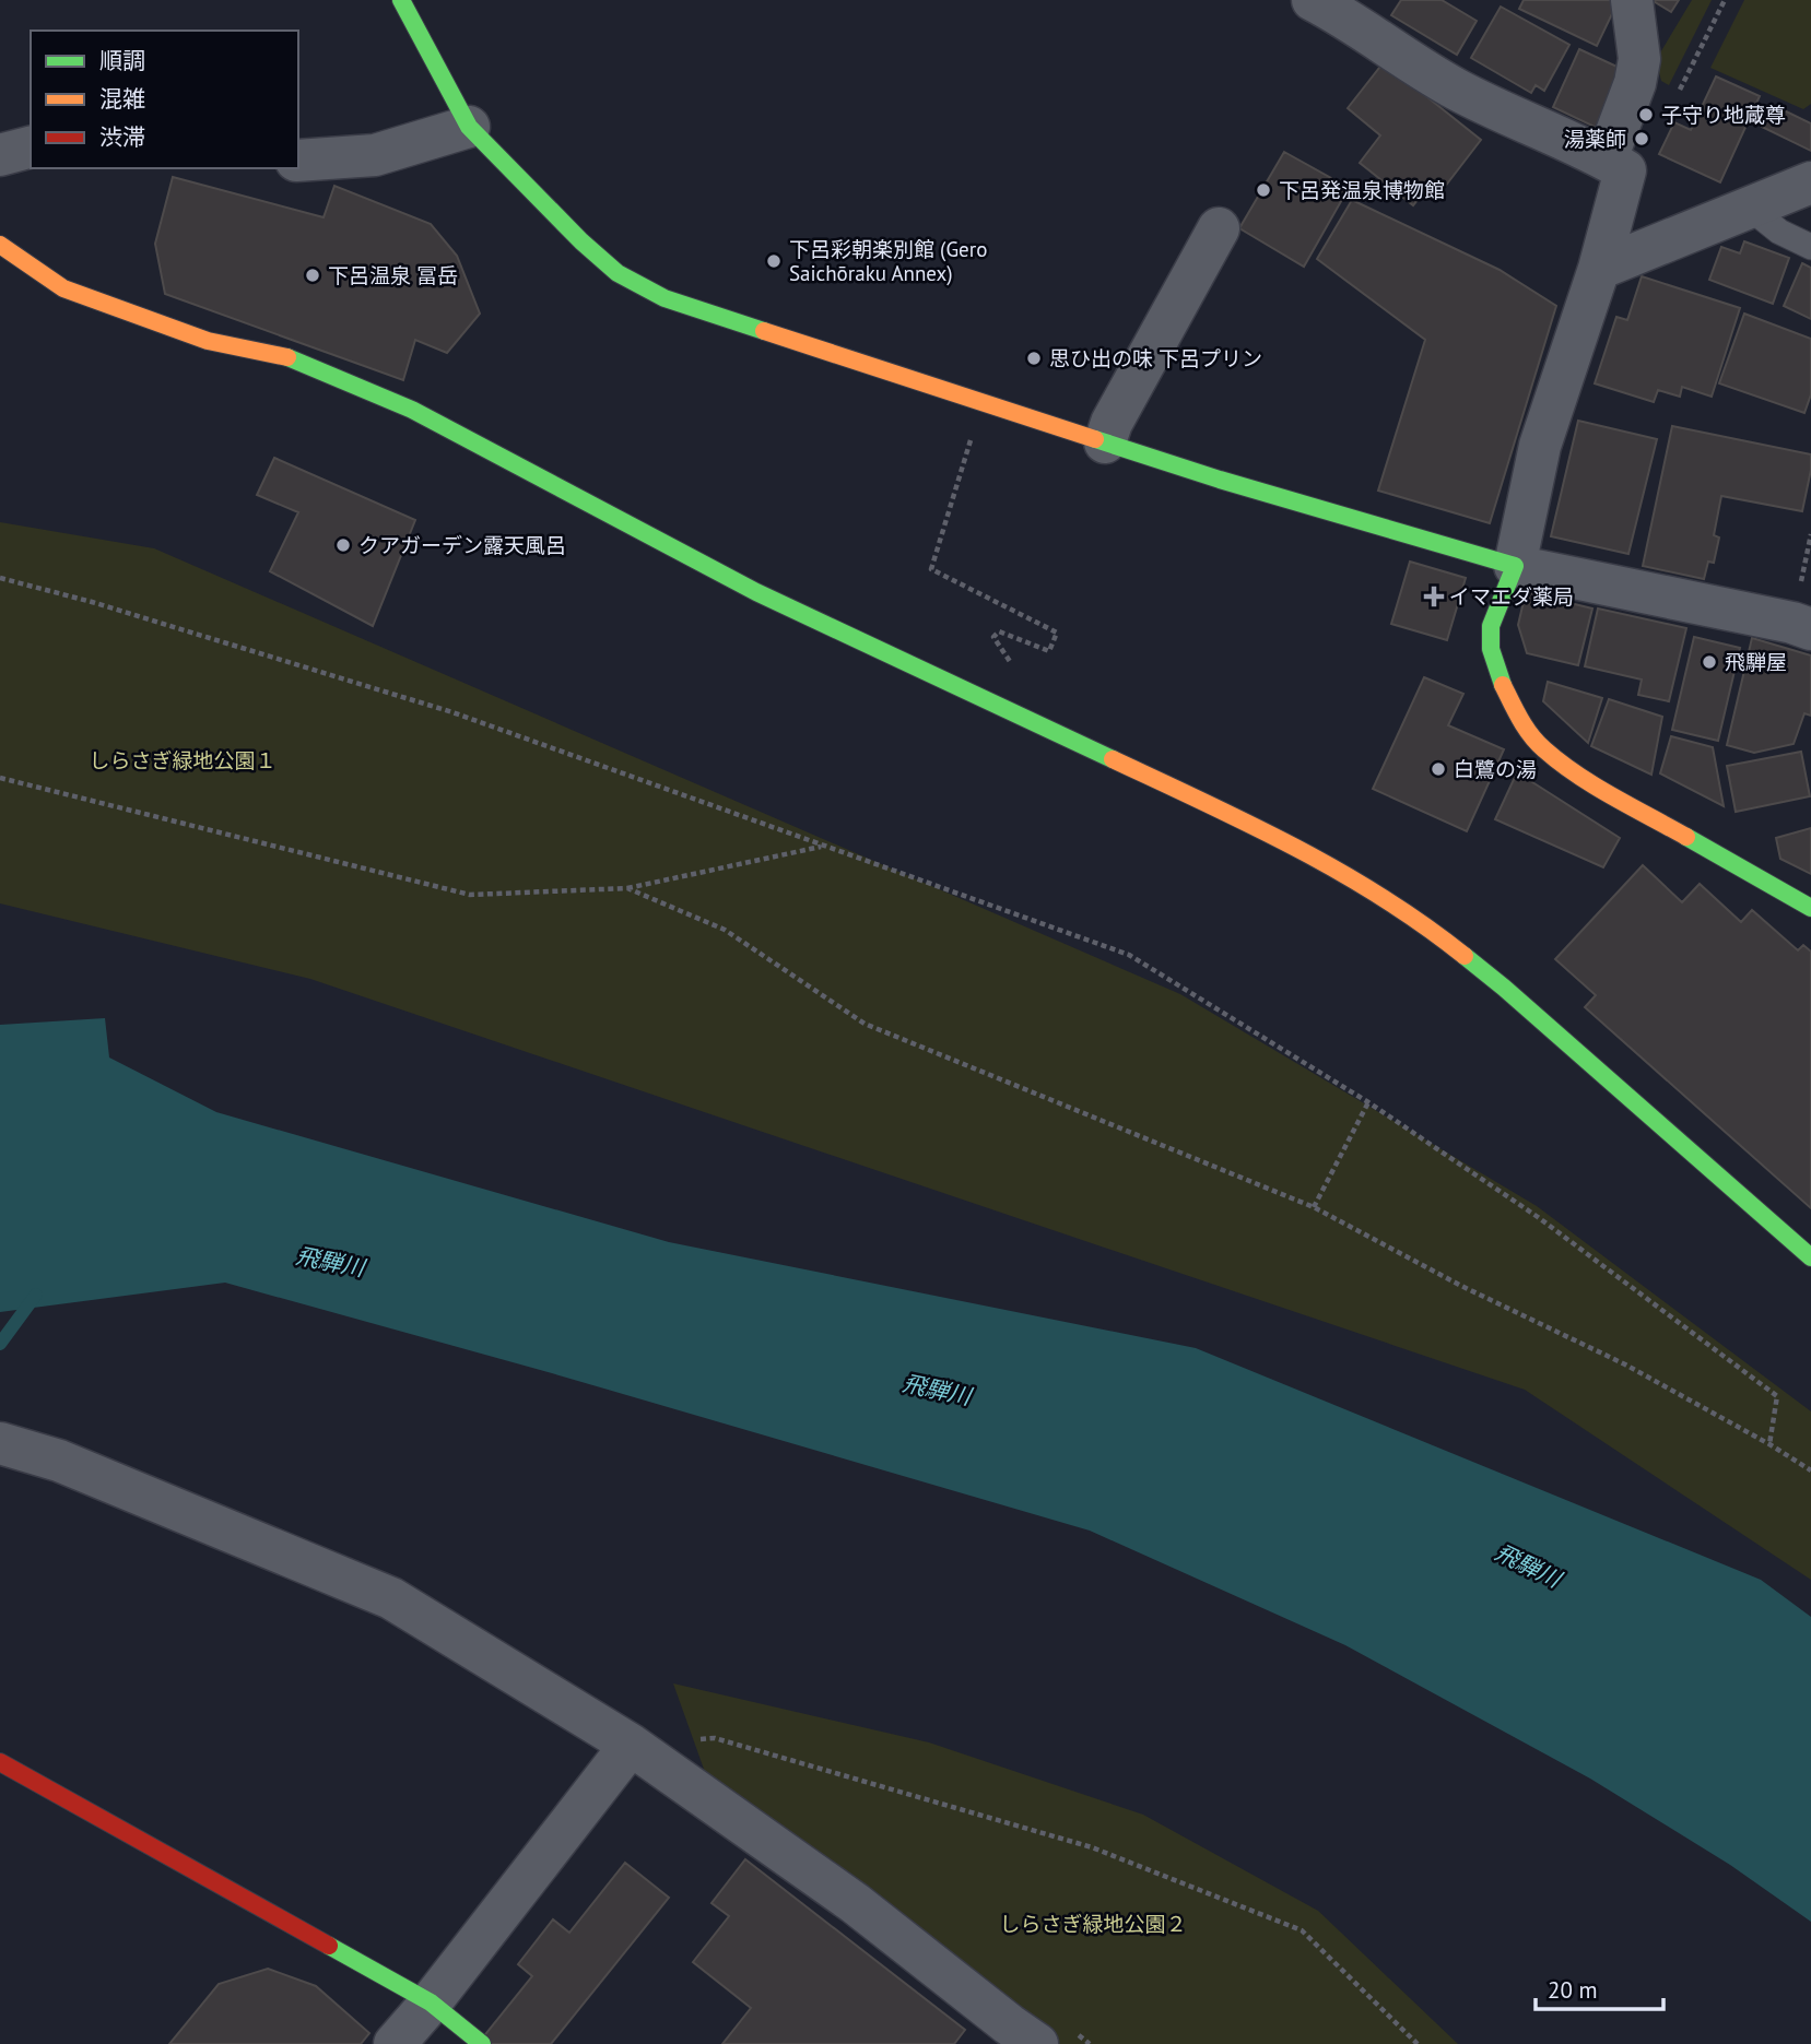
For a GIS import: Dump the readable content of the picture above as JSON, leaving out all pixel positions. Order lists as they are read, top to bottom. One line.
{"water":["飛騨川"],"parks":["しらさぎ緑地公園１","しらさぎ緑地公園２"],"places":{"other":["子守り地蔵尊","湯薬師","下呂発温泉博物館","下呂彩朝楽別館 (Gero Saichōraku Annex)","下呂温泉 冨岳","思ひ出の味 下呂プリン","クアガーデン露天風呂","飛騨屋","白鷺の湯"],"health":["イマエダ薬局"]},"legend":["順調","混雑","渋滞"],"scale_bar":"20 m"}
